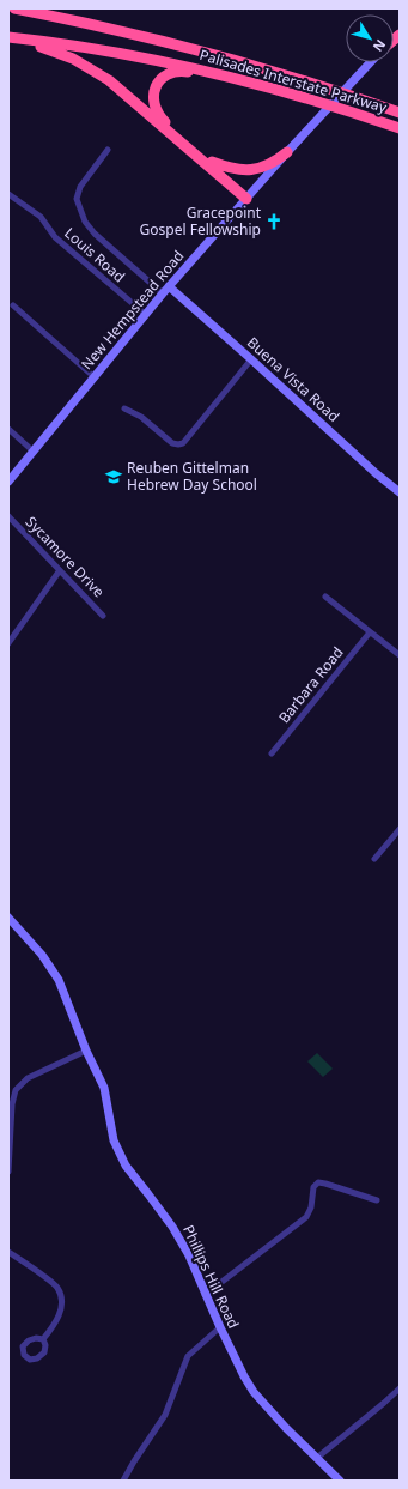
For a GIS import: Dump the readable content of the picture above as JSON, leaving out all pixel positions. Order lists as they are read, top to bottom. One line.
{"streets":{"highway":["Palisades Interstate Parkway"],"street":["Louis Road","New Hempstead Road","Buena Vista Road","Sycamore Drive","Barbara Road","Phillips Hill Road"]},"crossings":[["Louis Road","New Hempstead Road"],["New Hempstead Road","Buena Vista Road"]],"places":{"church":["Gracepoint Gospel Fellowship"],"school or university":["Reuben Gittelman Hebrew Day School"]},"north":"bottom right"}
